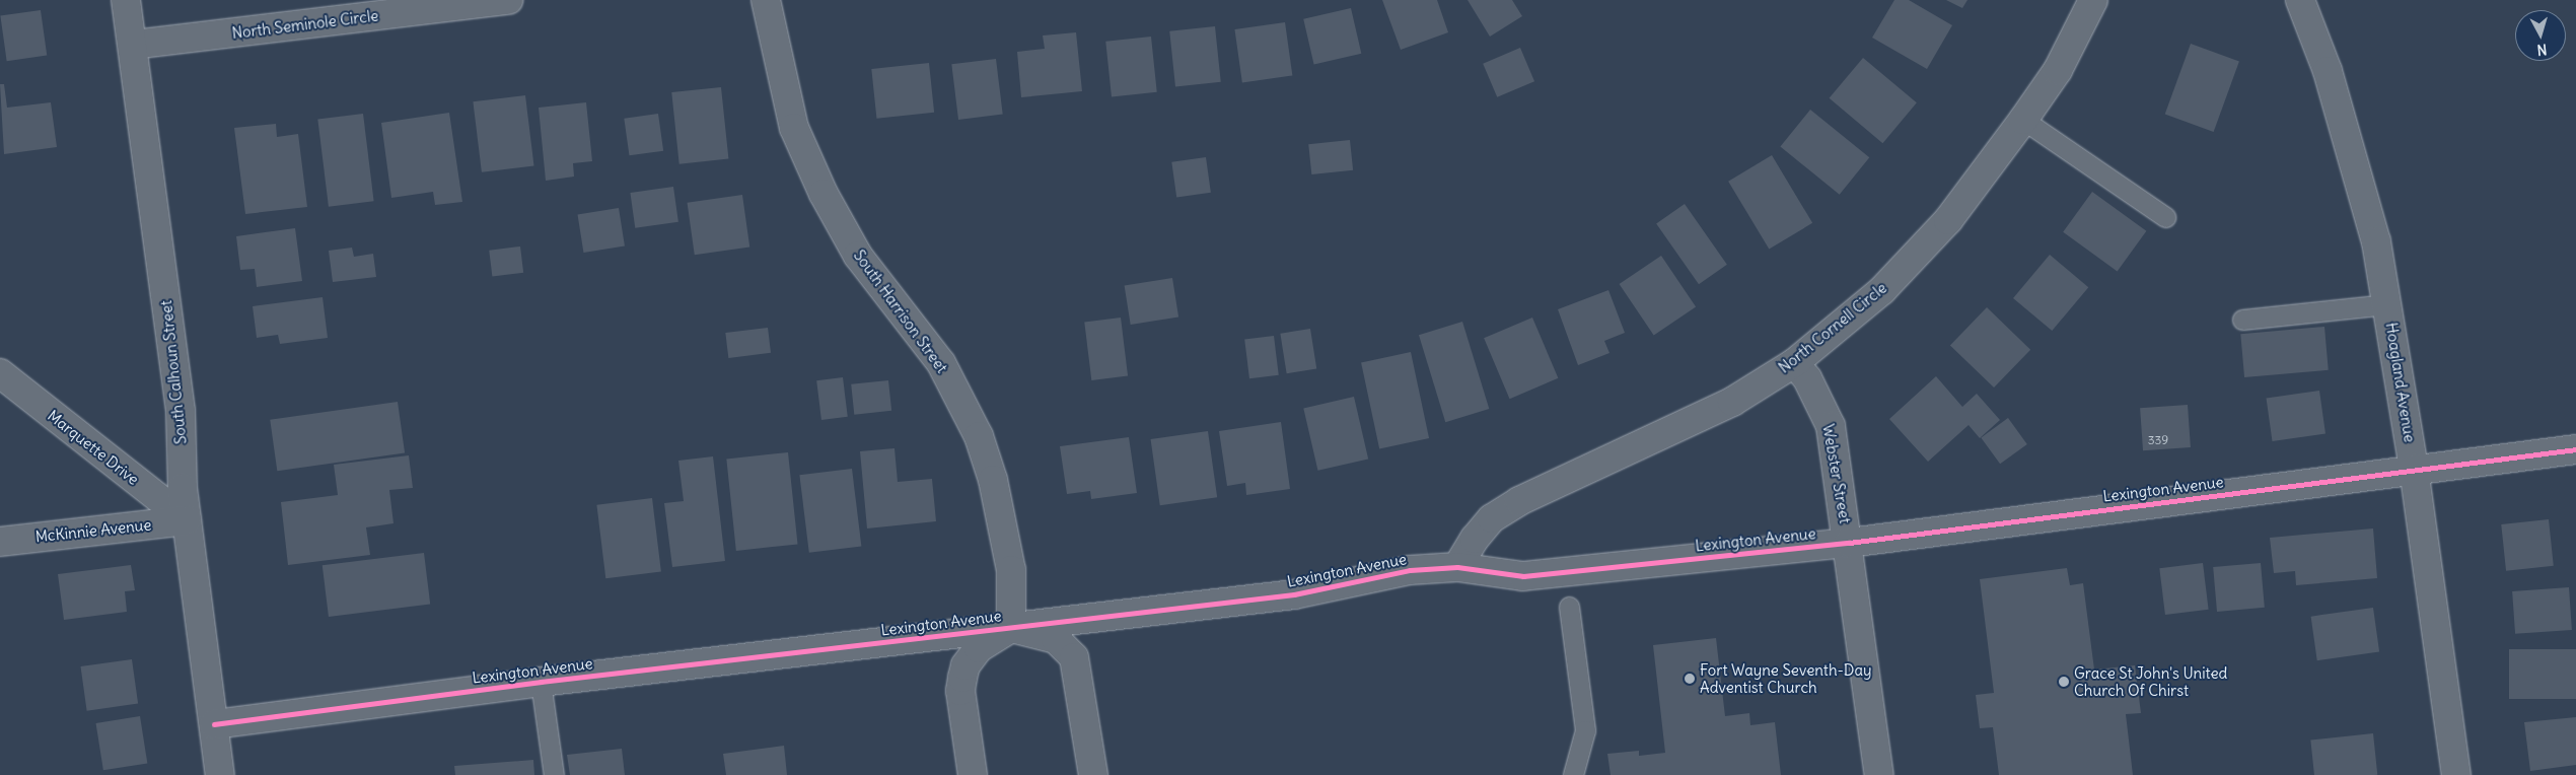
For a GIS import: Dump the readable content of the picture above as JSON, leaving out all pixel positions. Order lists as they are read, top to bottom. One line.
{"streets":{"street":["North Seminole Circle","South Harrison Street","North Cornell Circle","South Calhoun Street","Hoagland Avenue","Marquette Drive","Webster Street","Lexington Avenue","McKinnie Avenue"]},"crossings":[["North Seminole Circle","South Calhoun Street"],["South Harrison Street","Lexington Avenue"],["North Cornell Circle","Webster Street"],["North Cornell Circle","Lexington Avenue"],["South Calhoun Street","Marquette Drive"],["South Calhoun Street","Lexington Avenue"],["South Calhoun Street","McKinnie Avenue"],["Hoagland Avenue","Lexington Avenue"],["Marquette Drive","McKinnie Avenue"],["Webster Street","Lexington Avenue"]],"places":["Fort Wayne Seventh-Day Adventist Church","Grace St John's United Church Of Chirst"],"house_numbers":["339"],"north":"bottom"}
